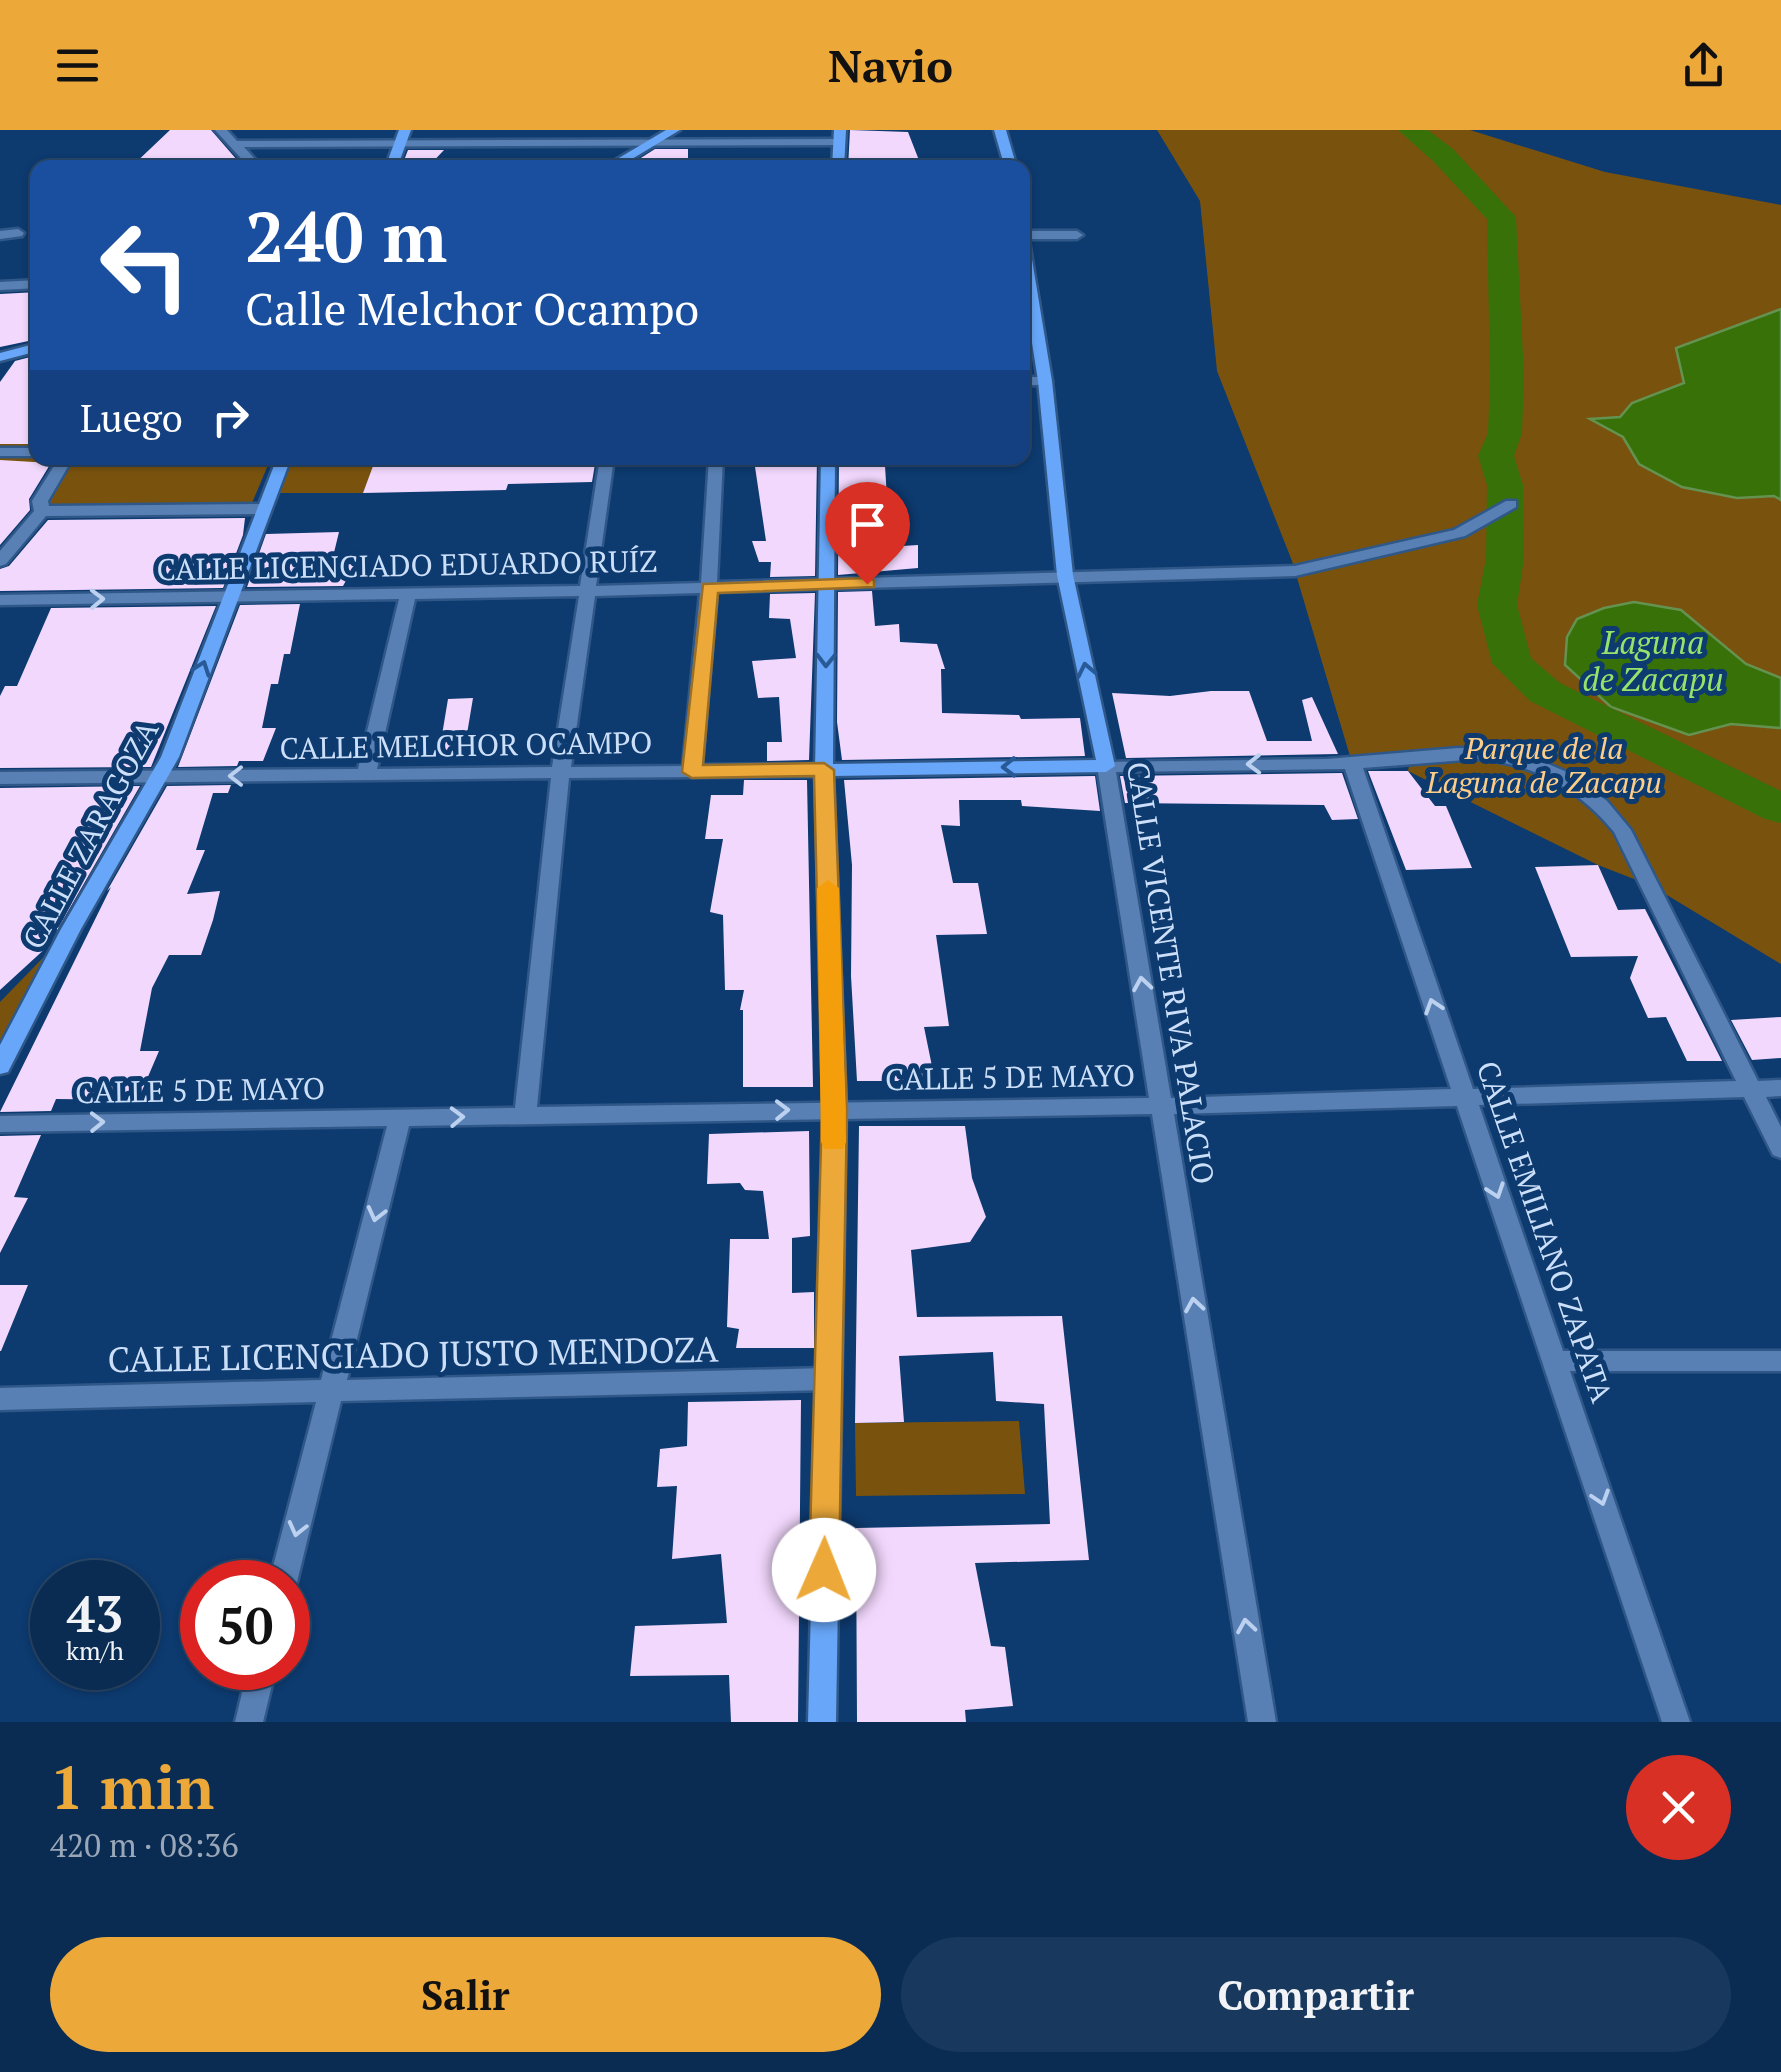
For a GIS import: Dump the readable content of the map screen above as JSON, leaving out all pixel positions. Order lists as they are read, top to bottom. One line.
{"streets":{"main road":["CALLE MELCHOR OCAMPO","CALLE ZARAGOZA","CALLE VICENTE RIVA PALACIO"],"street":["CALLE LICENCIADO EDUARDO RUÍZ","CALLE 5 DE MAYO","CALLE EMILIANO ZAPATA","CALLE LICENCIADO JUSTO MENDOZA"]},"crossings":[["CALLE LICENCIADO EDUARDO RUÍZ","CALLE ZARAGOZA"],["CALLE LICENCIADO EDUARDO RUÍZ","CALLE VICENTE RIVA PALACIO"],["CALLE MELCHOR OCAMPO","CALLE ZARAGOZA"],["CALLE MELCHOR OCAMPO","CALLE VICENTE RIVA PALACIO"],["CALLE MELCHOR OCAMPO","CALLE 5 DE MAYO"],["CALLE MELCHOR OCAMPO","CALLE EMILIANO ZAPATA"],["CALLE VICENTE RIVA PALACIO","CALLE 5 DE MAYO"],["CALLE 5 DE MAYO","CALLE EMILIANO ZAPATA"]],"one_way":["CALLE MELCHOR OCAMPO","CALLE VICENTE RIVA PALACIO","CALLE 5 DE MAYO"],"water":["Laguna de Zacapu"],"parks":["Parque de la Laguna de Zacapu"],"page":{"header":"Navio","turn":["240 m","Calle Melchor Ocampo"],"then":"Luego","speed":"43 km/h","limit":"50","heading":["1 min","420 m · 08:36"],"buttons":["Salir","Compartir"]}}
